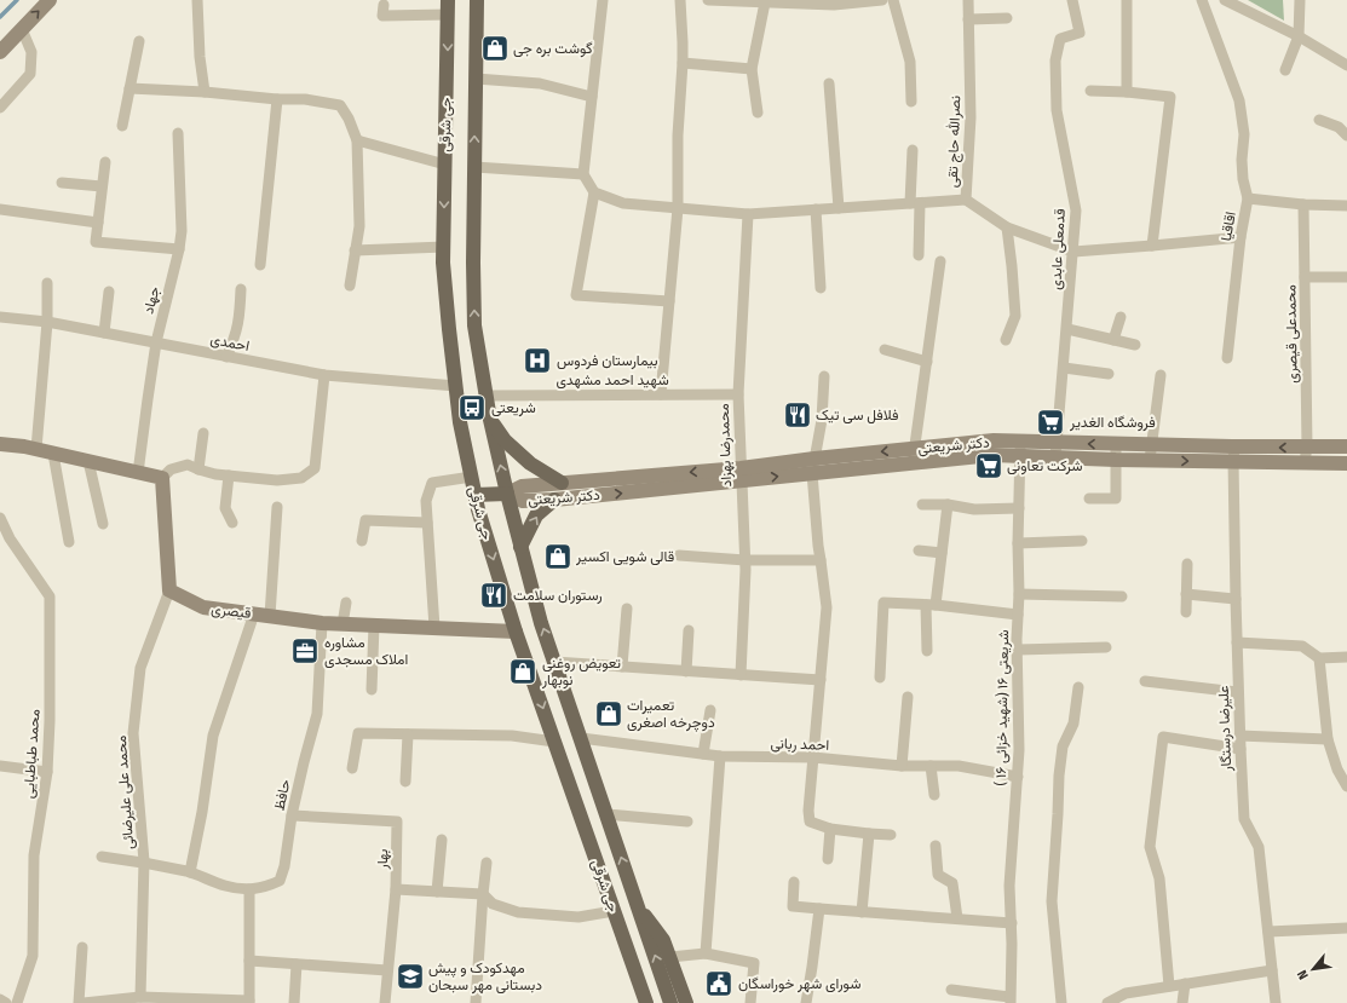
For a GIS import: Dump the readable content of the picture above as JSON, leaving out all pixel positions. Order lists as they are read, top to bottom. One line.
{"streets":{"main road":["جی شرقی","دکتر شریعتی","قیصری"],"street":["نصرالله حاج تقی","اقاقیا","قدمعلی عابدی","جهاد","محمدعلی قیصری","احمدی","شهید احمد مشهدی","محمدرضا بهزاد","شریعتی ۱۶ (شهید خزائی ۱۶ )","علیرضا درستگار","احمد ربانی","محمد طباطبایی","محمد علی علیرضائی","حافظ","بهار"]},"crossings":[["جی شرقی","احمدی"],["جی شرقی","شهید احمد مشهدی"],["جی شرقی","دکتر شریعتی"],["جی شرقی","قیصری"],["جی شرقی","احمد ربانی"],["نصرالله حاج تقی","اقاقیا"],["نصرالله حاج تقی","قدمعلی عابدی"],["اقاقیا","محمدعلی قیصری"],["قدمعلی عابدی","دکتر شریعتی"],["جهاد","احمدی"],["محمدعلی قیصری","دکتر شریعتی"],["شهید احمد مشهدی","محمدرضا بهزاد"],["محمدرضا بهزاد","دکتر شریعتی"],["دکتر شریعتی","شریعتی ۱۶ (شهید خزائی ۱۶ )"],["دکتر شریعتی","علیرضا درستگار"],["قیصری","محمد علی علیرضائی"],["قیصری","حافظ"],["شریعتی ۱۶ (شهید خزائی ۱۶ )","احمد ربانی"],["محمد علی علیرضائی","حافظ"],["حافظ","بهار"]],"places":{"shop":["گوشت بره جی","قالی شویی اکسیر","تعویض روغنی نوبهار","تعمیرات دوچرخه اصغری"],"hospital":["بیمارستان فردوس"],"bus stop":["شریعتی"],"restaurant":["فلافل سی تیک","رستوران سلامت"],"supermarket":["فروشگاه الغدیر","شرکت تعاونی"],"office":["مشاوره املاک مسجدی"],"school or university":["مهدکودک و پیش دبستانی مهر سبحان"],"public building":["شورای شهر خوراسگان"]},"north":"bottom left"}
